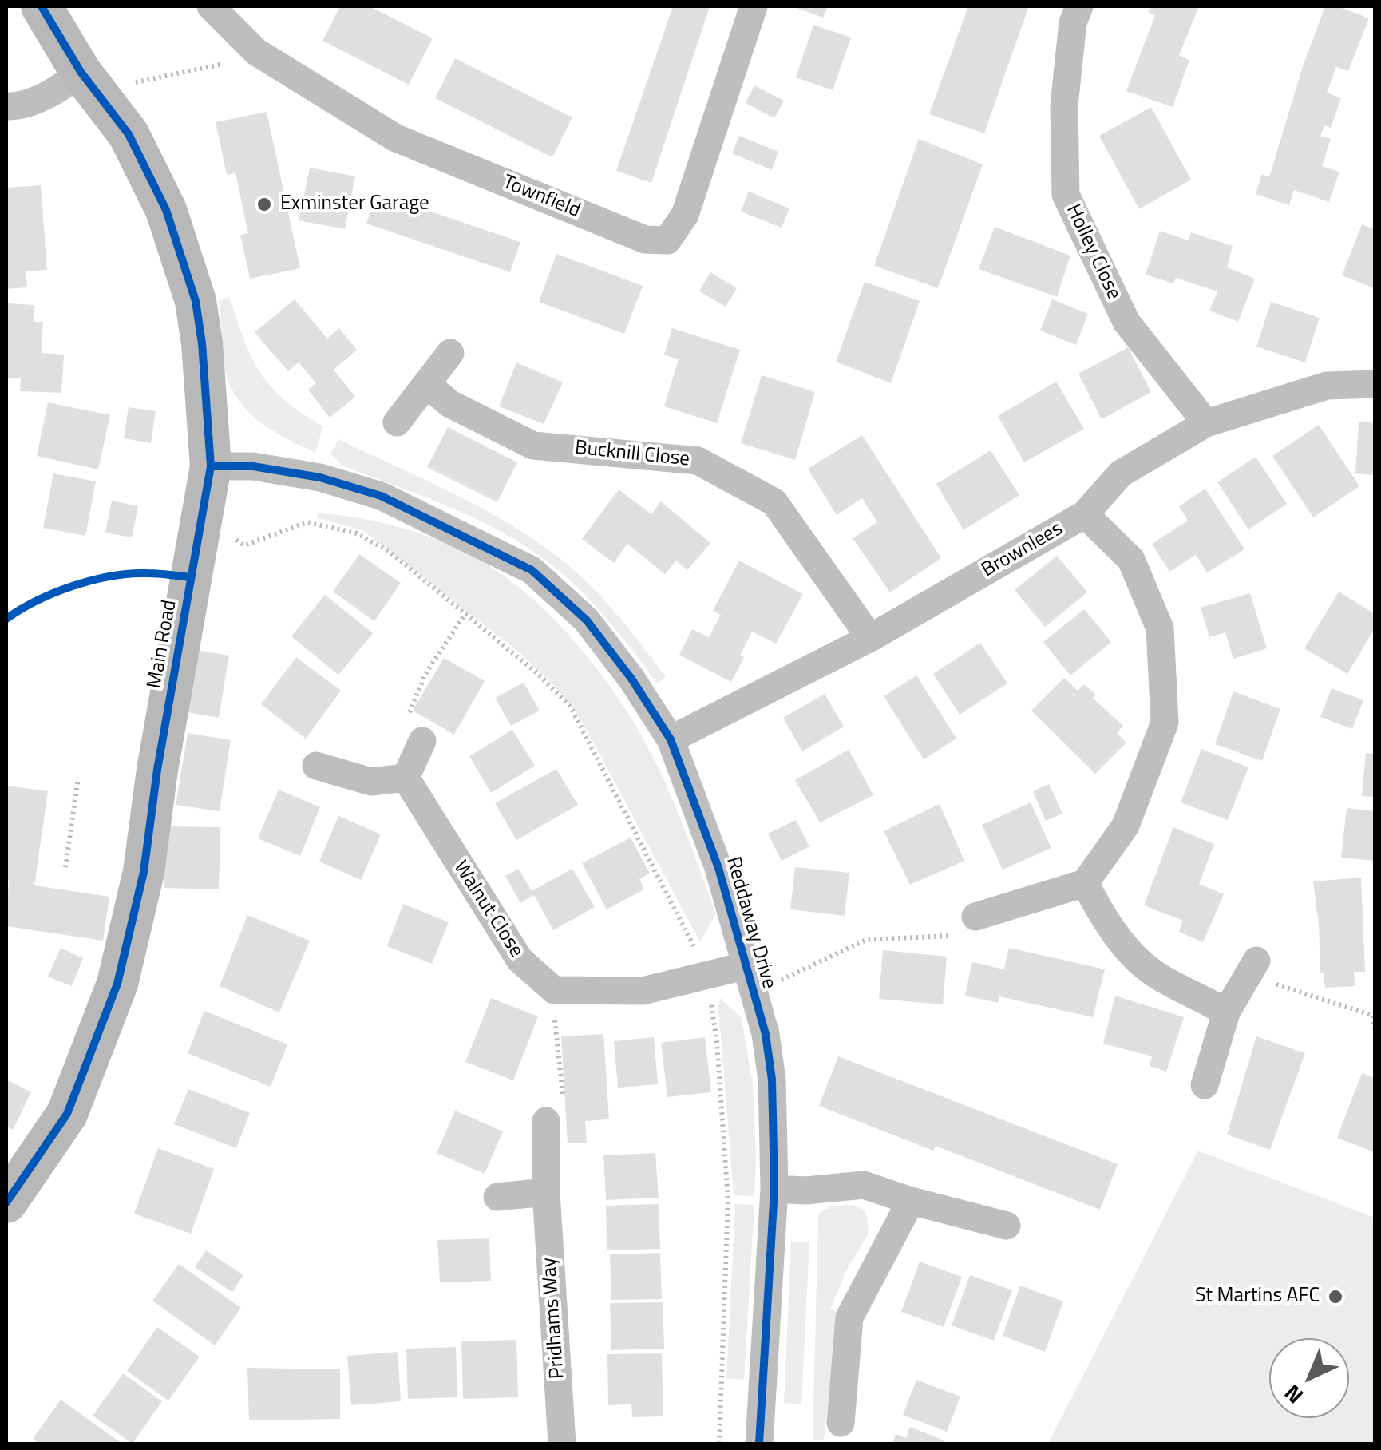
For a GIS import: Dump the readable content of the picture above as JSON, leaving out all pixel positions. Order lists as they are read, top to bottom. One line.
{"streets":{"street":["Townfield","Holley Close","Bucknill Close","Brownlees","Main Road","Walnut Close","Reddaway Drive","Pridhams Way"]},"crossings":[["Holley Close","Brownlees"],["Bucknill Close","Brownlees"],["Brownlees","Reddaway Drive"],["Main Road","Reddaway Drive"]],"places":["Exminster Garage","St Martins AFC"],"north":"bottom left"}
